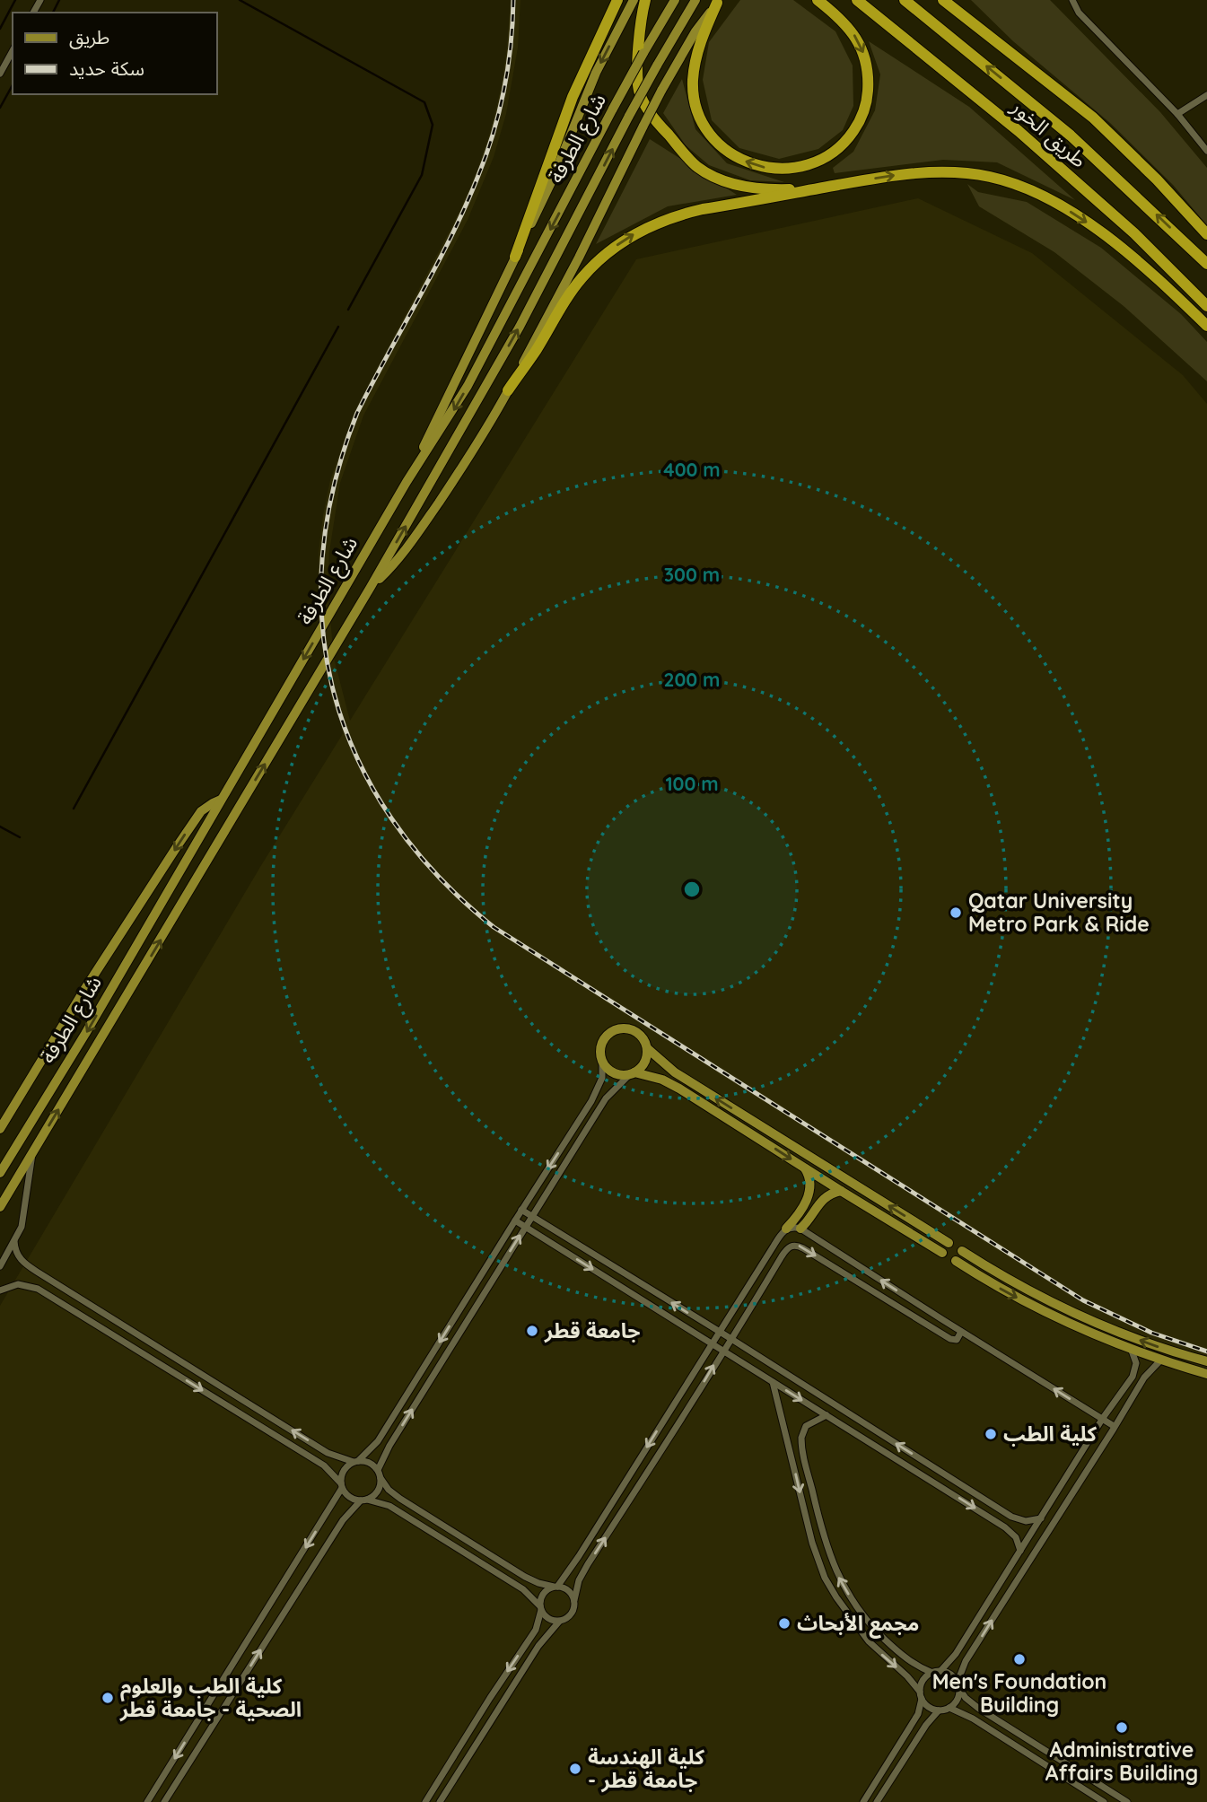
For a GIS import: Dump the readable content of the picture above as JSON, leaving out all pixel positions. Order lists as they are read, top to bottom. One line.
{"streets":{"highway":["طريق الخور"],"main road":["شارع الطرفة"]},"places":["Qatar University Metro Park & Ride","جامعة قطر","كلية الطب","مجمع الأبحاث","Men's Foundation Building","كلية الطب والعلوم الصحية - جامعة قطر","Administrative Affairs Building","كلية الهندسة - جامعة قطر"],"legend":["طريق","سكة حديد"],"rings":["400 m","300 m","200 m","100 m"]}
